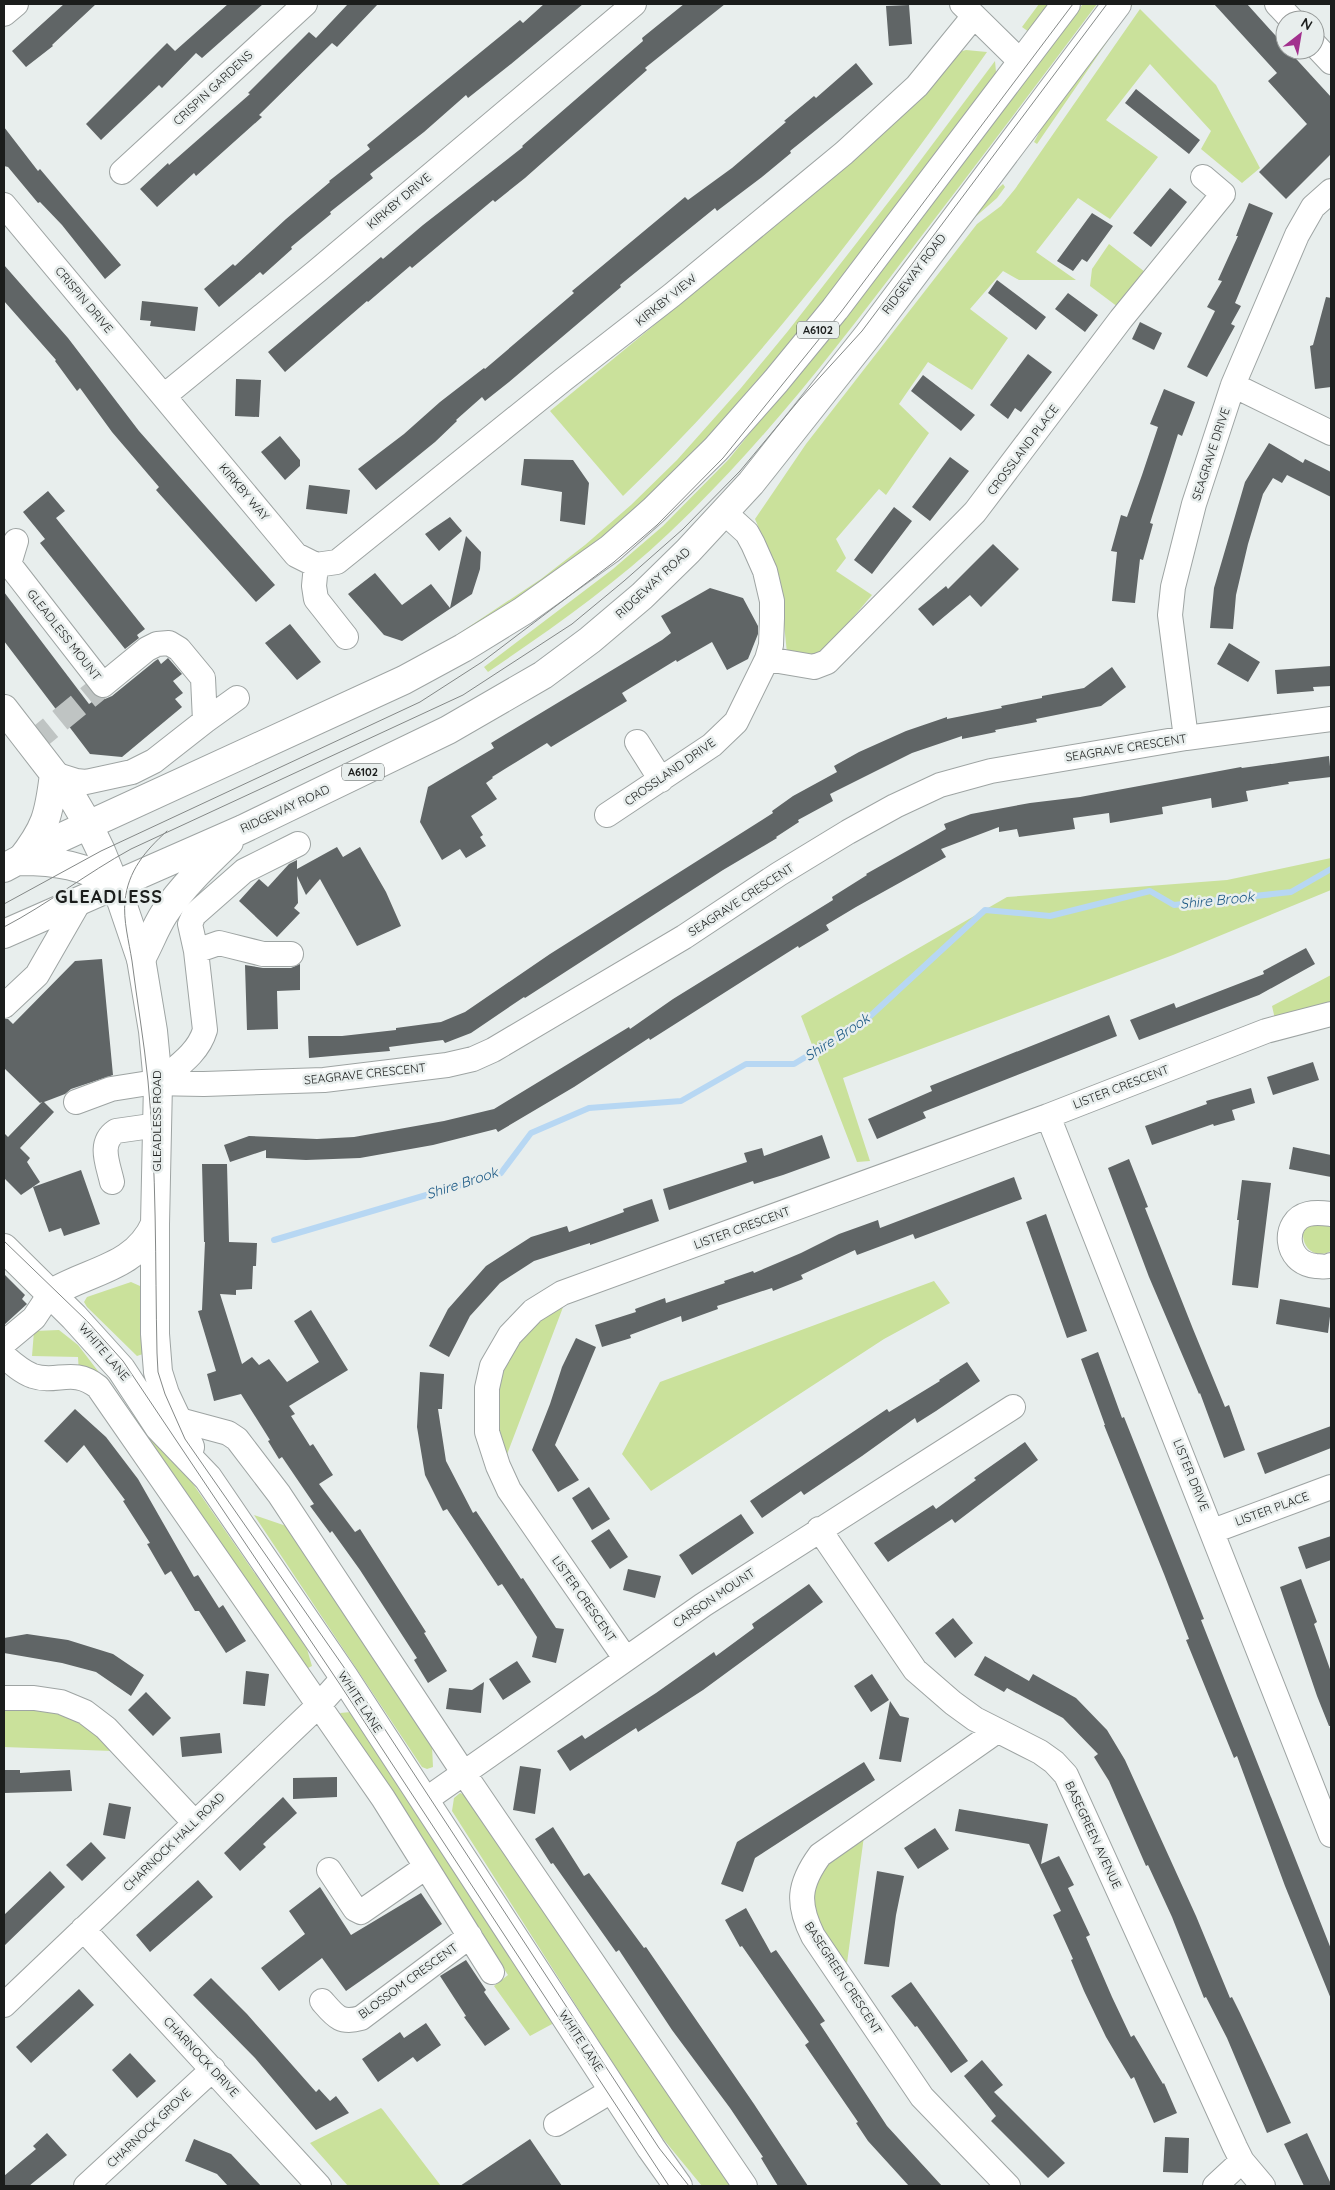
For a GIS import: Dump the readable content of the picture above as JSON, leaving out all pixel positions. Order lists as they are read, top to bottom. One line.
{"streets":{"main road":["RIDGEWAY ROAD","A6102","GLEADLESS ROAD","WHITE LANE"],"street":["CRISPIN GARDENS","KIRKBY DRIVE","CRISPIN DRIVE","KIRKBY VIEW","CROSSLAND PLACE","SEAGRAVE DRIVE","KIRKBY WAY","GLEADLESS MOUNT","SEAGRAVE CRESCENT","CROSSLAND DRIVE","LISTER CRESCENT","LISTER DRIVE","LISTER PLACE","CARSON MOUNT","BASEGREEN AVENUE","CHARNOCK HALL ROAD","BASEGREEN CRESCENT","BLOSSOM CRESCENT","CHARNOCK DRIVE","CHARNOCK GROVE"]},"crossings":[["KIRKBY DRIVE","CRISPIN DRIVE"],["KIRKBY DRIVE","KIRKBY WAY"],["RIDGEWAY ROAD","CROSSLAND DRIVE"],["RIDGEWAY ROAD","GLEADLESS ROAD"],["CRISPIN DRIVE","KIRKBY WAY"],["KIRKBY VIEW","KIRKBY WAY"],["A6102","GLEADLESS ROAD"],["CROSSLAND PLACE","CROSSLAND DRIVE"],["SEAGRAVE DRIVE","SEAGRAVE CRESCENT"],["SEAGRAVE CRESCENT","GLEADLESS ROAD"],["LISTER CRESCENT","LISTER DRIVE"],["LISTER CRESCENT","CARSON MOUNT"],["GLEADLESS ROAD","WHITE LANE"],["WHITE LANE","CARSON MOUNT"],["WHITE LANE","CHARNOCK HALL ROAD"],["LISTER DRIVE","LISTER PLACE"],["CARSON MOUNT","BASEGREEN AVENUE"],["BASEGREEN AVENUE","BASEGREEN CRESCENT"],["CHARNOCK HALL ROAD","CHARNOCK DRIVE"],["CHARNOCK DRIVE","CHARNOCK GROVE"]],"districts":["GLEADLESS"],"water":["Shire Brook"],"north":"top right"}
